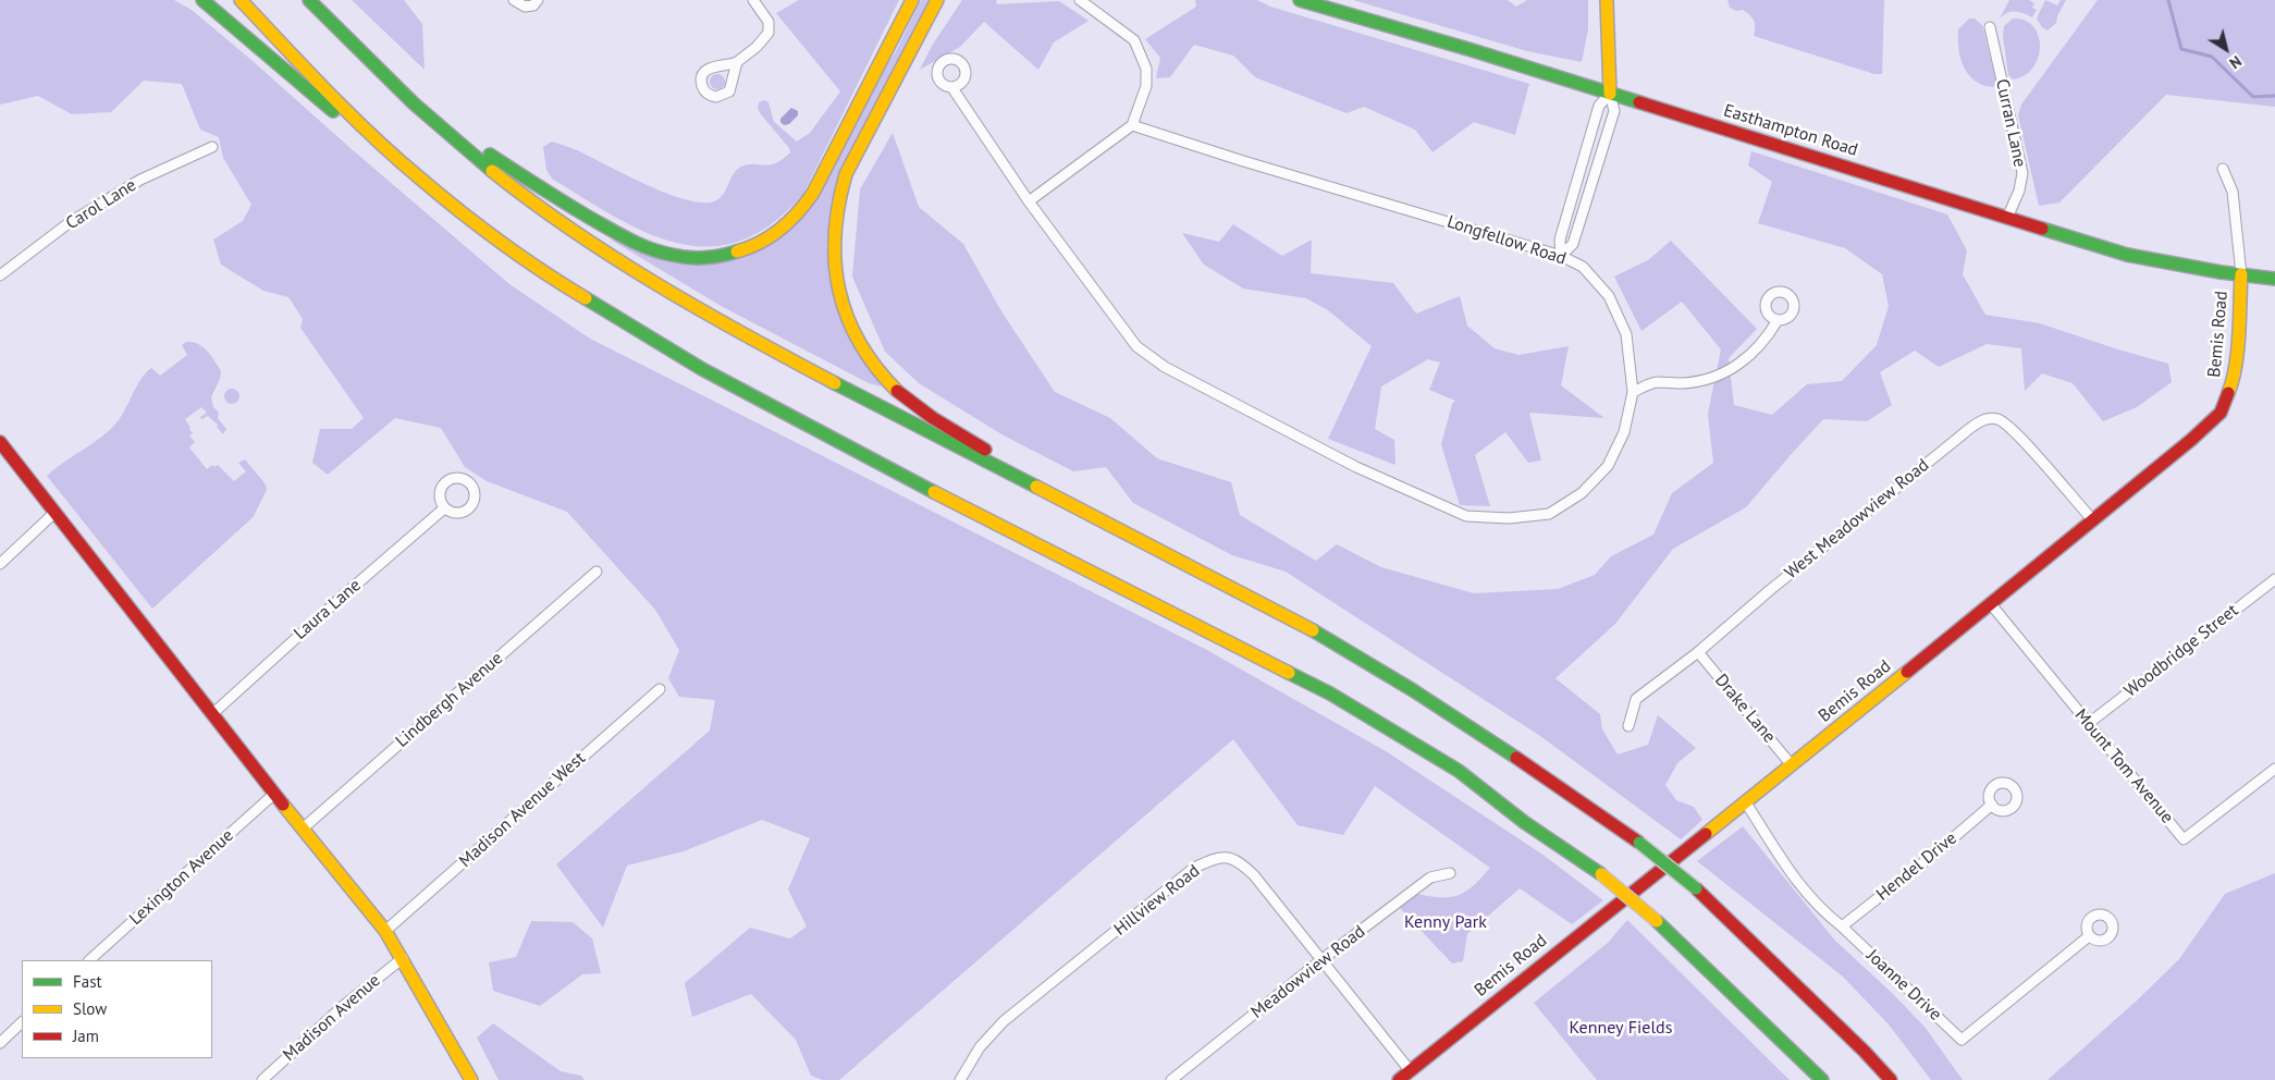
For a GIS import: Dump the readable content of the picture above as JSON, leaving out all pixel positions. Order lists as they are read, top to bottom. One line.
{"streets":{"main road":["Easthampton Road","Bemis Road"],"street":["Curran Lane","Carol Lane","Longfellow Road","West Meadowview Road","Laura Lane","Woodbridge Street","Lindbergh Avenue","Drake Lane","Mount Tom Avenue","Madison Avenue West","Hendel Drive","Lexington Avenue","Hillview Road","Meadowview Road","Joanne Drive","Madison Avenue"]},"crossings":[["Curran Lane","Easthampton Road"],["Easthampton Road","Bemis Road"],["Bemis Road","West Meadowview Road"],["Bemis Road","Drake Lane"],["Bemis Road","Mount Tom Avenue"],["Bemis Road","Hillview Road"],["Bemis Road","Joanne Drive"],["West Meadowview Road","Drake Lane"],["Woodbridge Street","Mount Tom Avenue"],["Hendel Drive","Joanne Drive"],["Hillview Road","Meadowview Road"]],"parks":["Kenny Park","Kenney Fields"],"legend":["Fast","Slow","Jam"],"north":"bottom right"}
